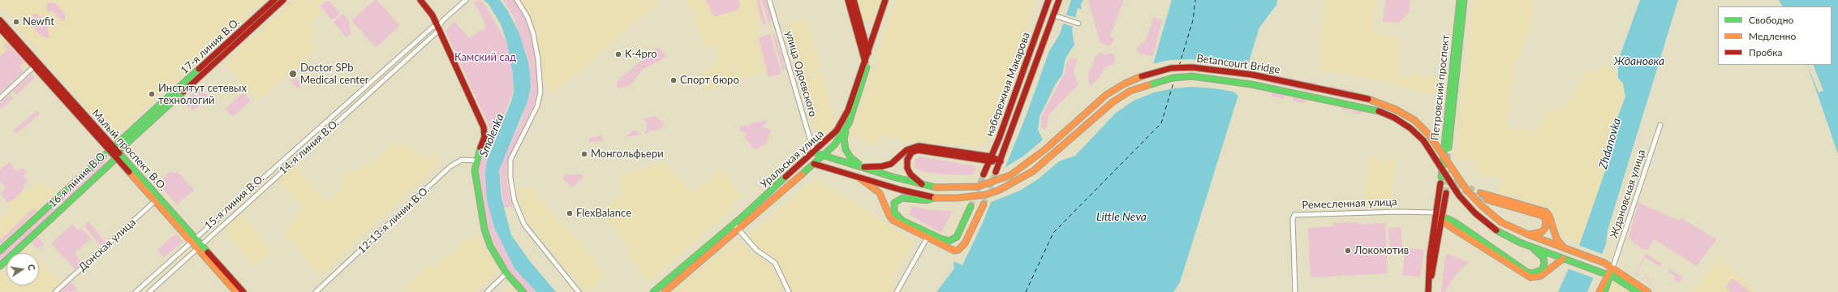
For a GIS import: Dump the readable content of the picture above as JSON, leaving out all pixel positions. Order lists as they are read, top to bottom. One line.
{"streets":{"main road":["17-я линия В.О.","Betancourt Bridge","улица Одоевского","набережная Макарова","Петровский проспект","Малый проспект В.О.","Уральская улица","16-я линия В.О.","Ждановская улица","Ремесленная улица"],"street":["14-я линия В.О.","15-я линия В.О.","12-13-я линии В.О.","Донская улица"]},"crossings":[["17-я линия В.О.","Малый проспект В.О."],["17-я линия В.О.","16-я линия В.О."],["улица Одоевского","Уральская улица"],["14-я линия В.О.","Малый проспект В.О."],["14-я линия В.О.","15-я линия В.О."],["Малый проспект В.О.","16-я линия В.О."],["Малый проспект В.О.","15-я линия В.О."],["Малый проспект В.О.","Донская улица"]],"water":["Ждановка","Smolenka","Zhdanovka","Little Neva"],"parks":["Камский сад"],"places":["Newfit","K-4pro","Doctor SPb Medical center","Спорт бюро","Институт сетевых технологий","Монгольфьери","FlexBalance","Локомотив"],"legend":["Свободно","Медленно","Пробка"],"north":"right"}
